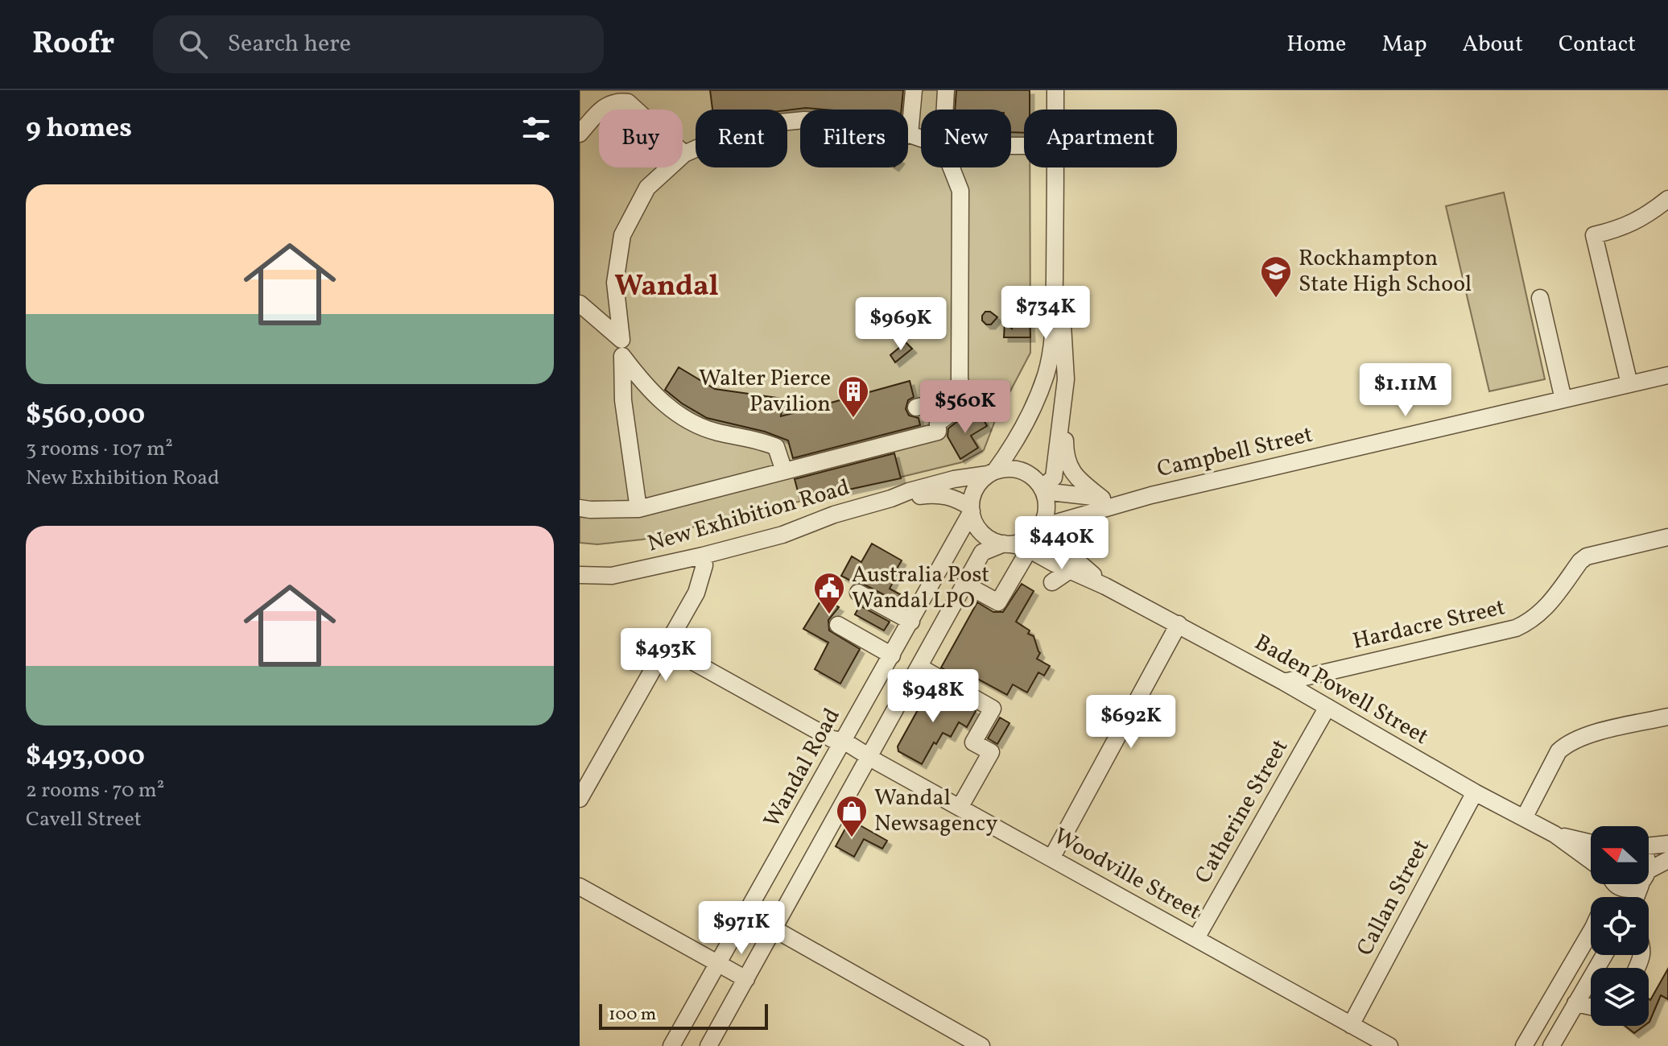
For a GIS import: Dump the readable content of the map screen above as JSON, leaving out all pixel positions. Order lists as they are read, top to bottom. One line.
{"streets":{"street":["Campbell Street","New Exhibition Road","Hardacre Street","Baden Powell Street","Wandal Road","Catherine Street","Woodville Street","Callan Street"]},"crossings":[["Campbell Street","New Exhibition Road"],["Campbell Street","Baden Powell Street"],["Campbell Street","Wandal Road"],["New Exhibition Road","Baden Powell Street"],["New Exhibition Road","Wandal Road"],["Hardacre Street","Baden Powell Street"],["Baden Powell Street","Wandal Road"],["Baden Powell Street","Catherine Street"],["Baden Powell Street","Callan Street"],["Wandal Road","Woodville Street"],["Catherine Street","Woodville Street"],["Woodville Street","Callan Street"]],"districts":["Wandal"],"places":{"school or university":["Rockhampton State High School"],"building":["Walter Pierce Pavilion"],"public building":["Australia Post Wandal LPO"],"shop":["Wandal Newsagency"]},"scale_bar":"100 m","north":"left","page":{"header":"Roofr","search":"Search here","nav":["Home","Map","About","Contact"],"heading":"9 homes","chip":["Buy","Rent","Filters","New","Apartment"],"list":[{"name":"$560,000","note":"3 rooms · 107 m² · New Exhibition Road"},{"name":"$493,000","note":"2 rooms · 70 m² · Cavell Street"}],"price":["$734K","$969K","$1.11M","$560K","$440K","$493K","$948K","$692K","$971K"],"scale":"100 m"}}
